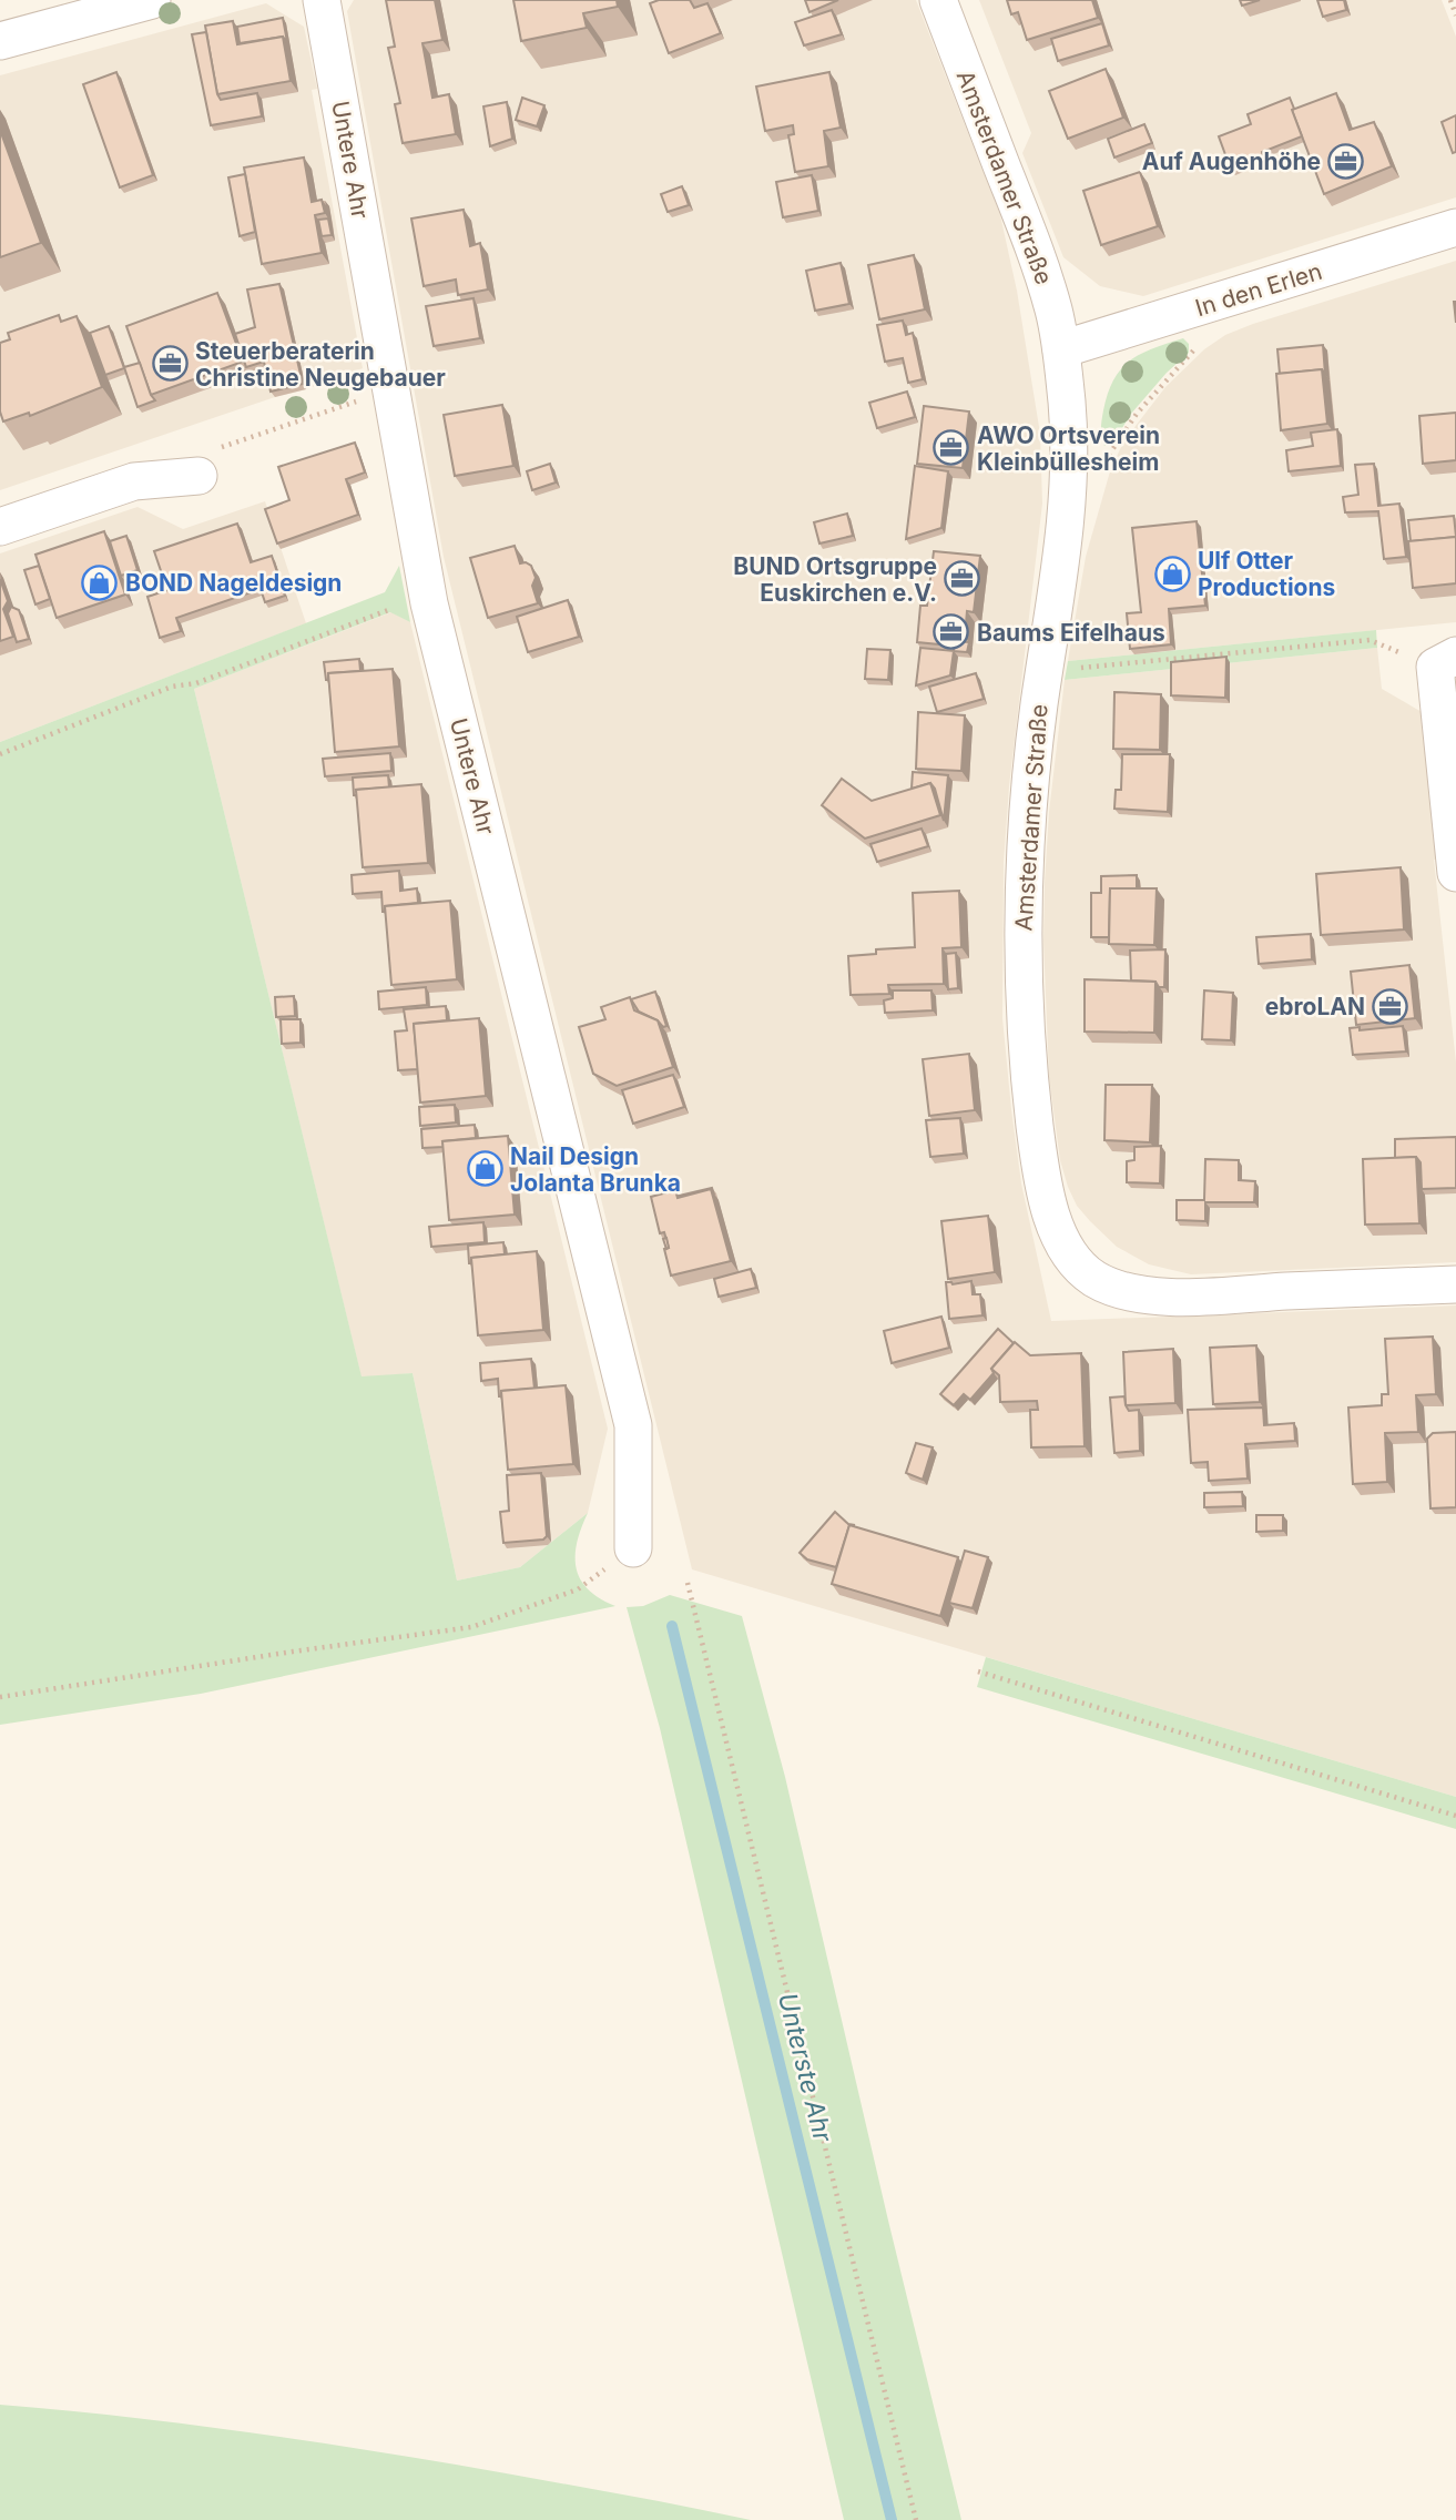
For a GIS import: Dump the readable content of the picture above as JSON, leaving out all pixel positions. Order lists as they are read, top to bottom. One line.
{"streets":{"street":["Untere Ahr","Amsterdamer Straße","In den Erlen"]},"crossings":[["Amsterdamer Straße","In den Erlen"]],"water":["Unterste Ahr"],"places":{"office":["Auf Augenhöhe","Steuerberaterin Christine Neugebauer","AWO Ortsverein Kleinbüllesheim","BUND Ortsgruppe Euskirchen e.V.","Baums Eifelhaus","ebroLAN"],"shop":["Ulf Otter Productions","BOND Nageldesign","Nail Design Jolanta Brunka"]}}
